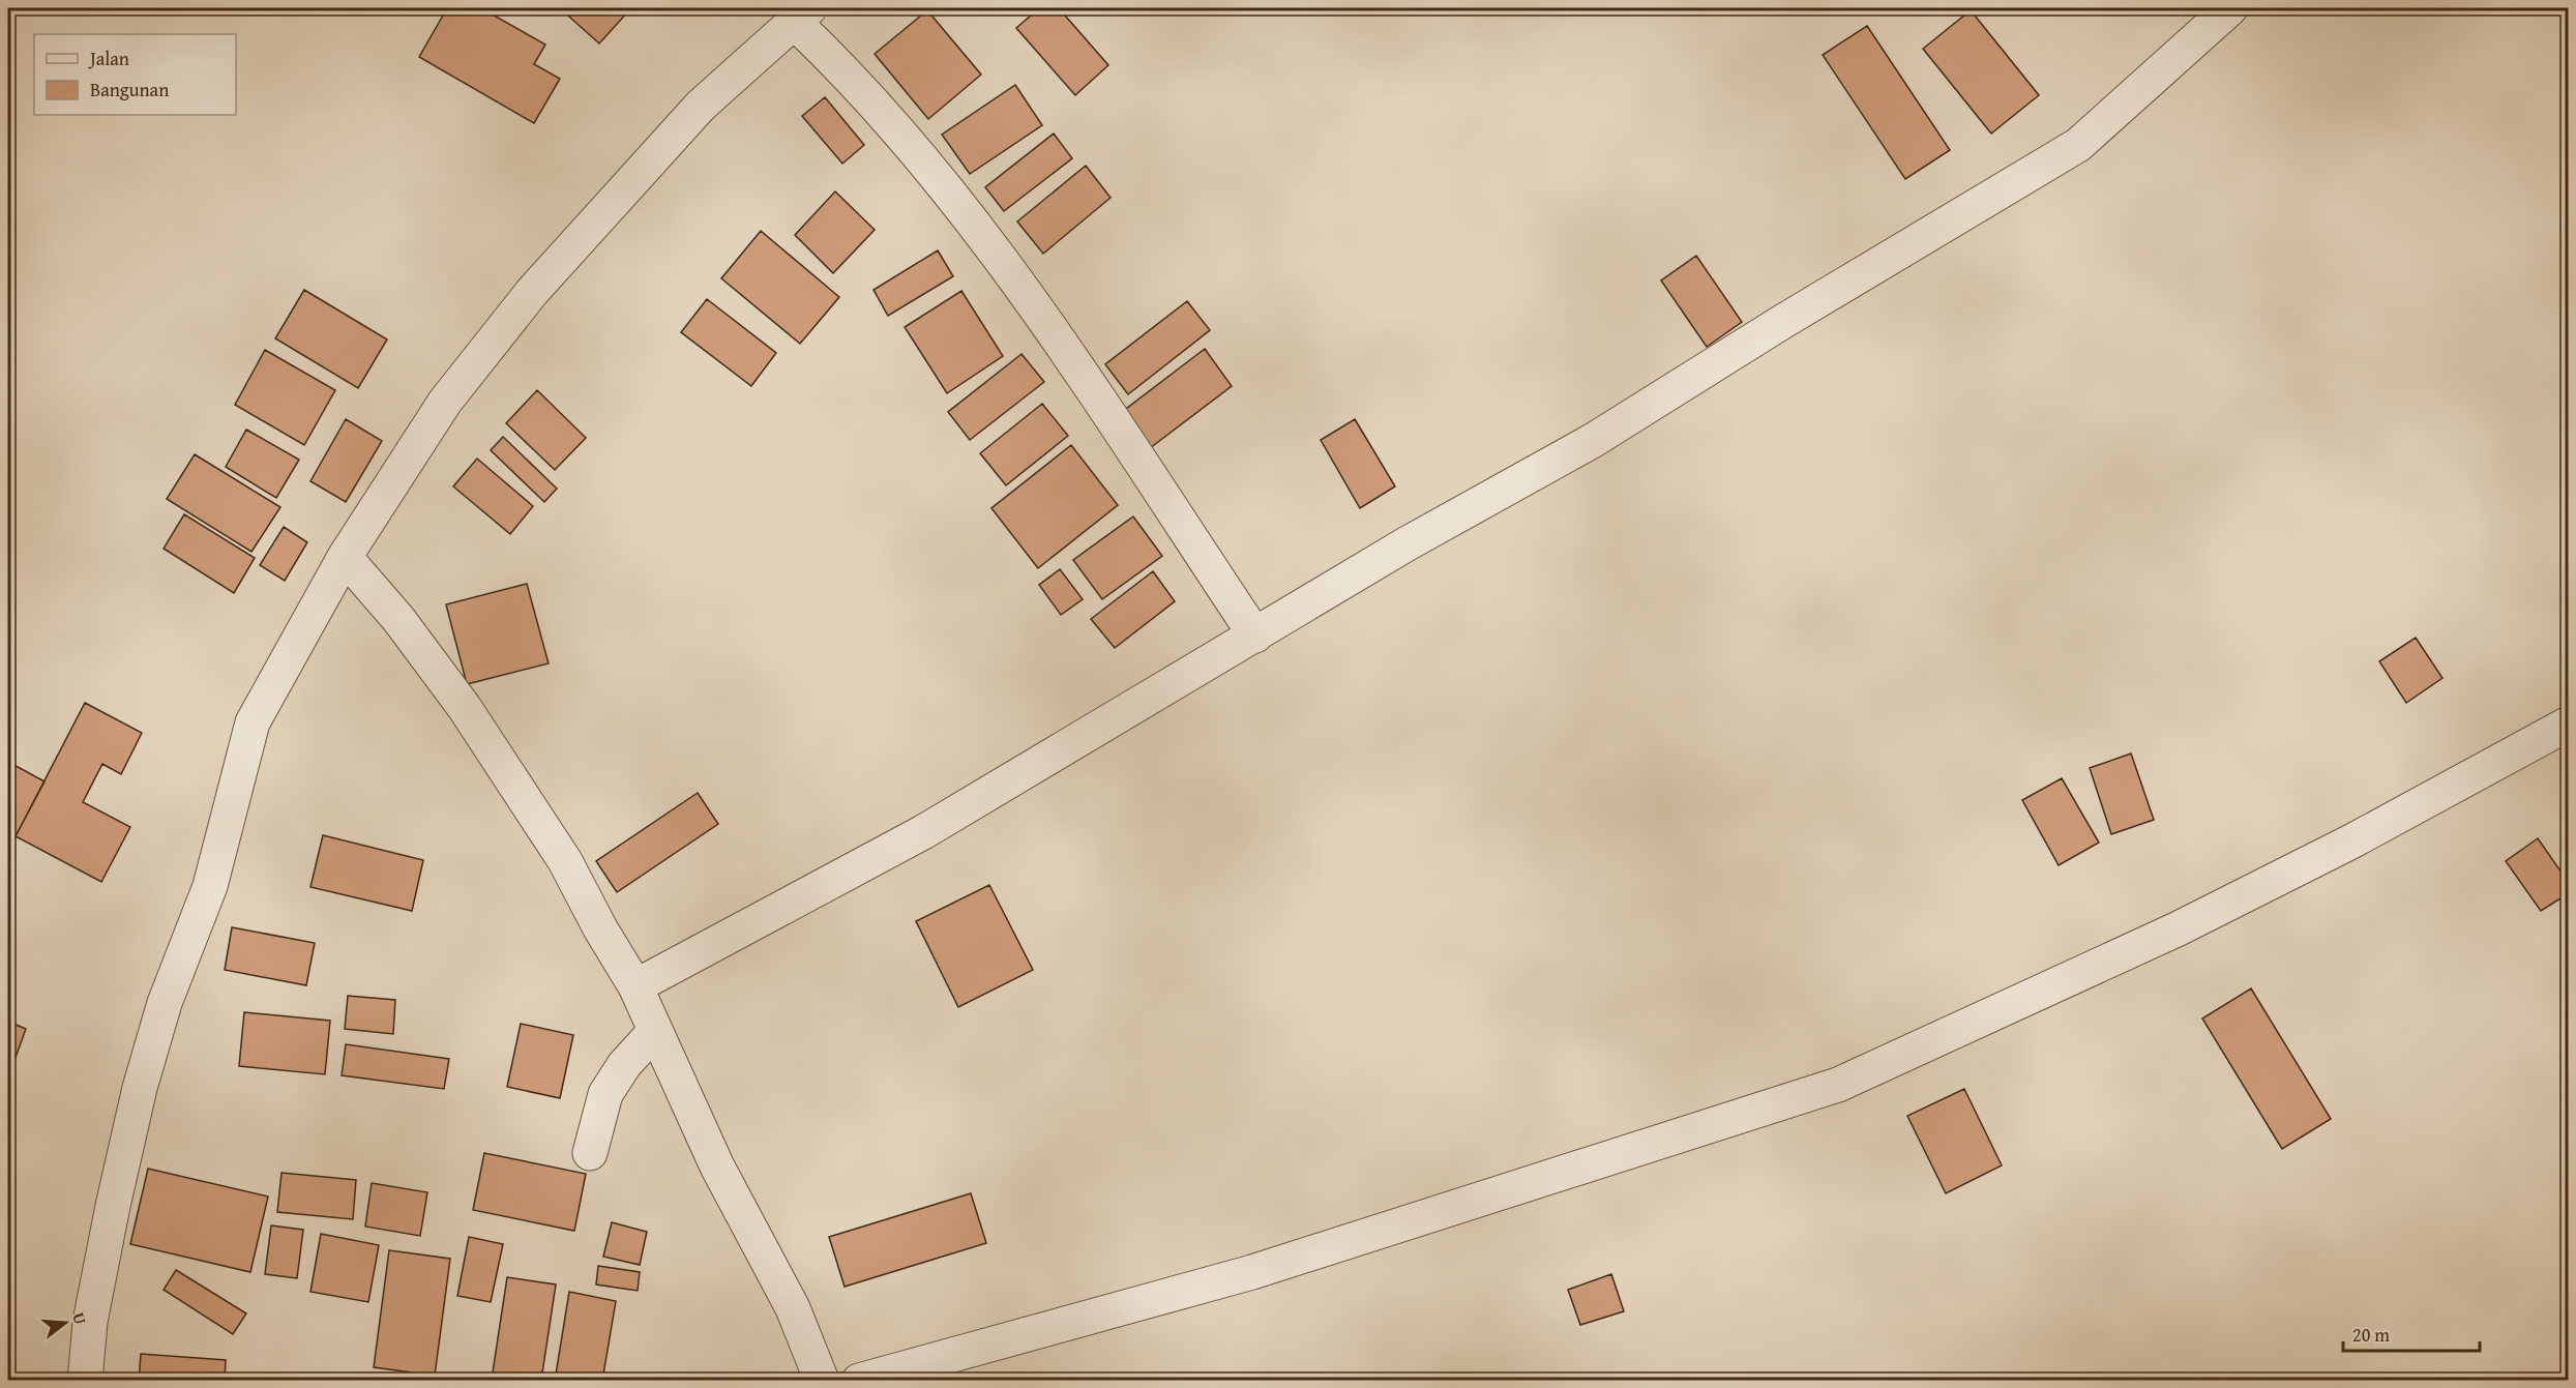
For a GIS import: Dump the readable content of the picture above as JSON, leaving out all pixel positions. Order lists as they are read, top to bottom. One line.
{"legend":["Jalan","Bangunan"],"scale_bar":"20 m","north":"right"}
